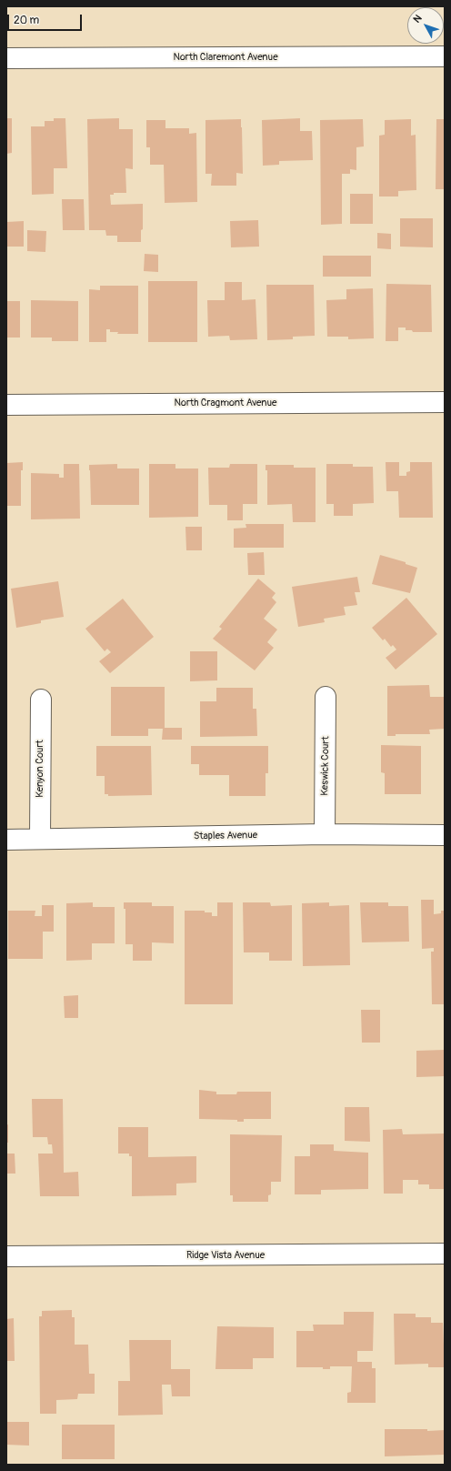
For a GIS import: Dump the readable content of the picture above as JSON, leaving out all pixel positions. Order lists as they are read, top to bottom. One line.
{"streets":{"street":["North Claremont Avenue","North Cragmont Avenue","Keswick Court","Kenyon Court","Staples Avenue","Ridge Vista Avenue"]},"crossings":[["Keswick Court","Staples Avenue"],["Kenyon Court","Staples Avenue"]],"scale_bar":"20 m","north":"top left"}
